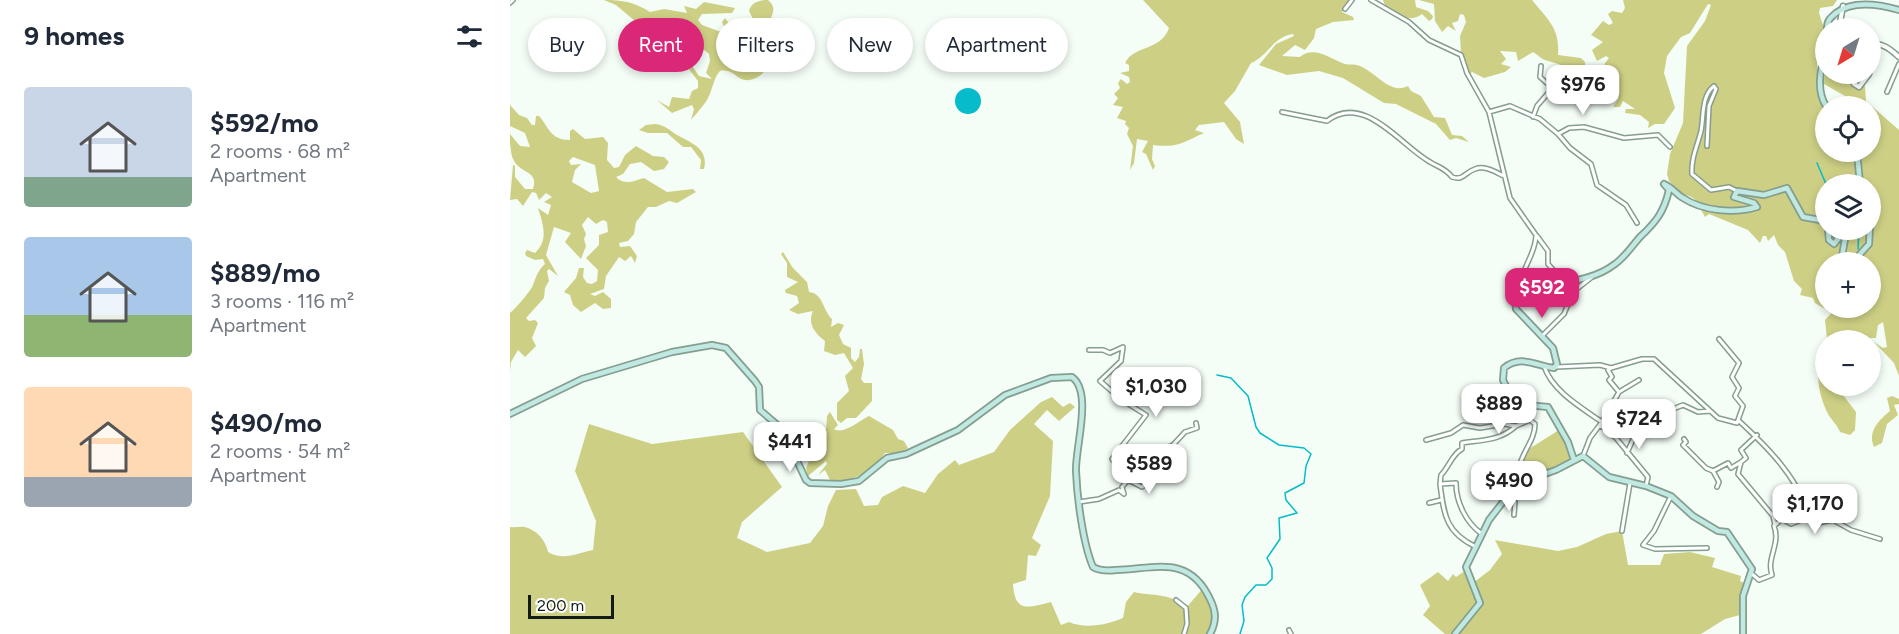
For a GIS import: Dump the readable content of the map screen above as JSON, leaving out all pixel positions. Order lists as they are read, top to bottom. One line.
{"scale_bar":"200 m","north":"bottom left","page":{"heading":"9 homes","map_buttons":["+","−"],"chip":["Buy","Rent","Filters","New","Apartment"],"price":["$976","$592","$1,030","$889","$724","$441","$589","$490","$1,170"],"list":[{"name":"$592/mo","note":"2 rooms · 68 m² · Apartment"},{"name":"$889/mo","note":"3 rooms · 116 m² · Apartment"},{"name":"$490/mo","note":"2 rooms · 54 m² · Apartment"}],"scale":"200 m"}}
